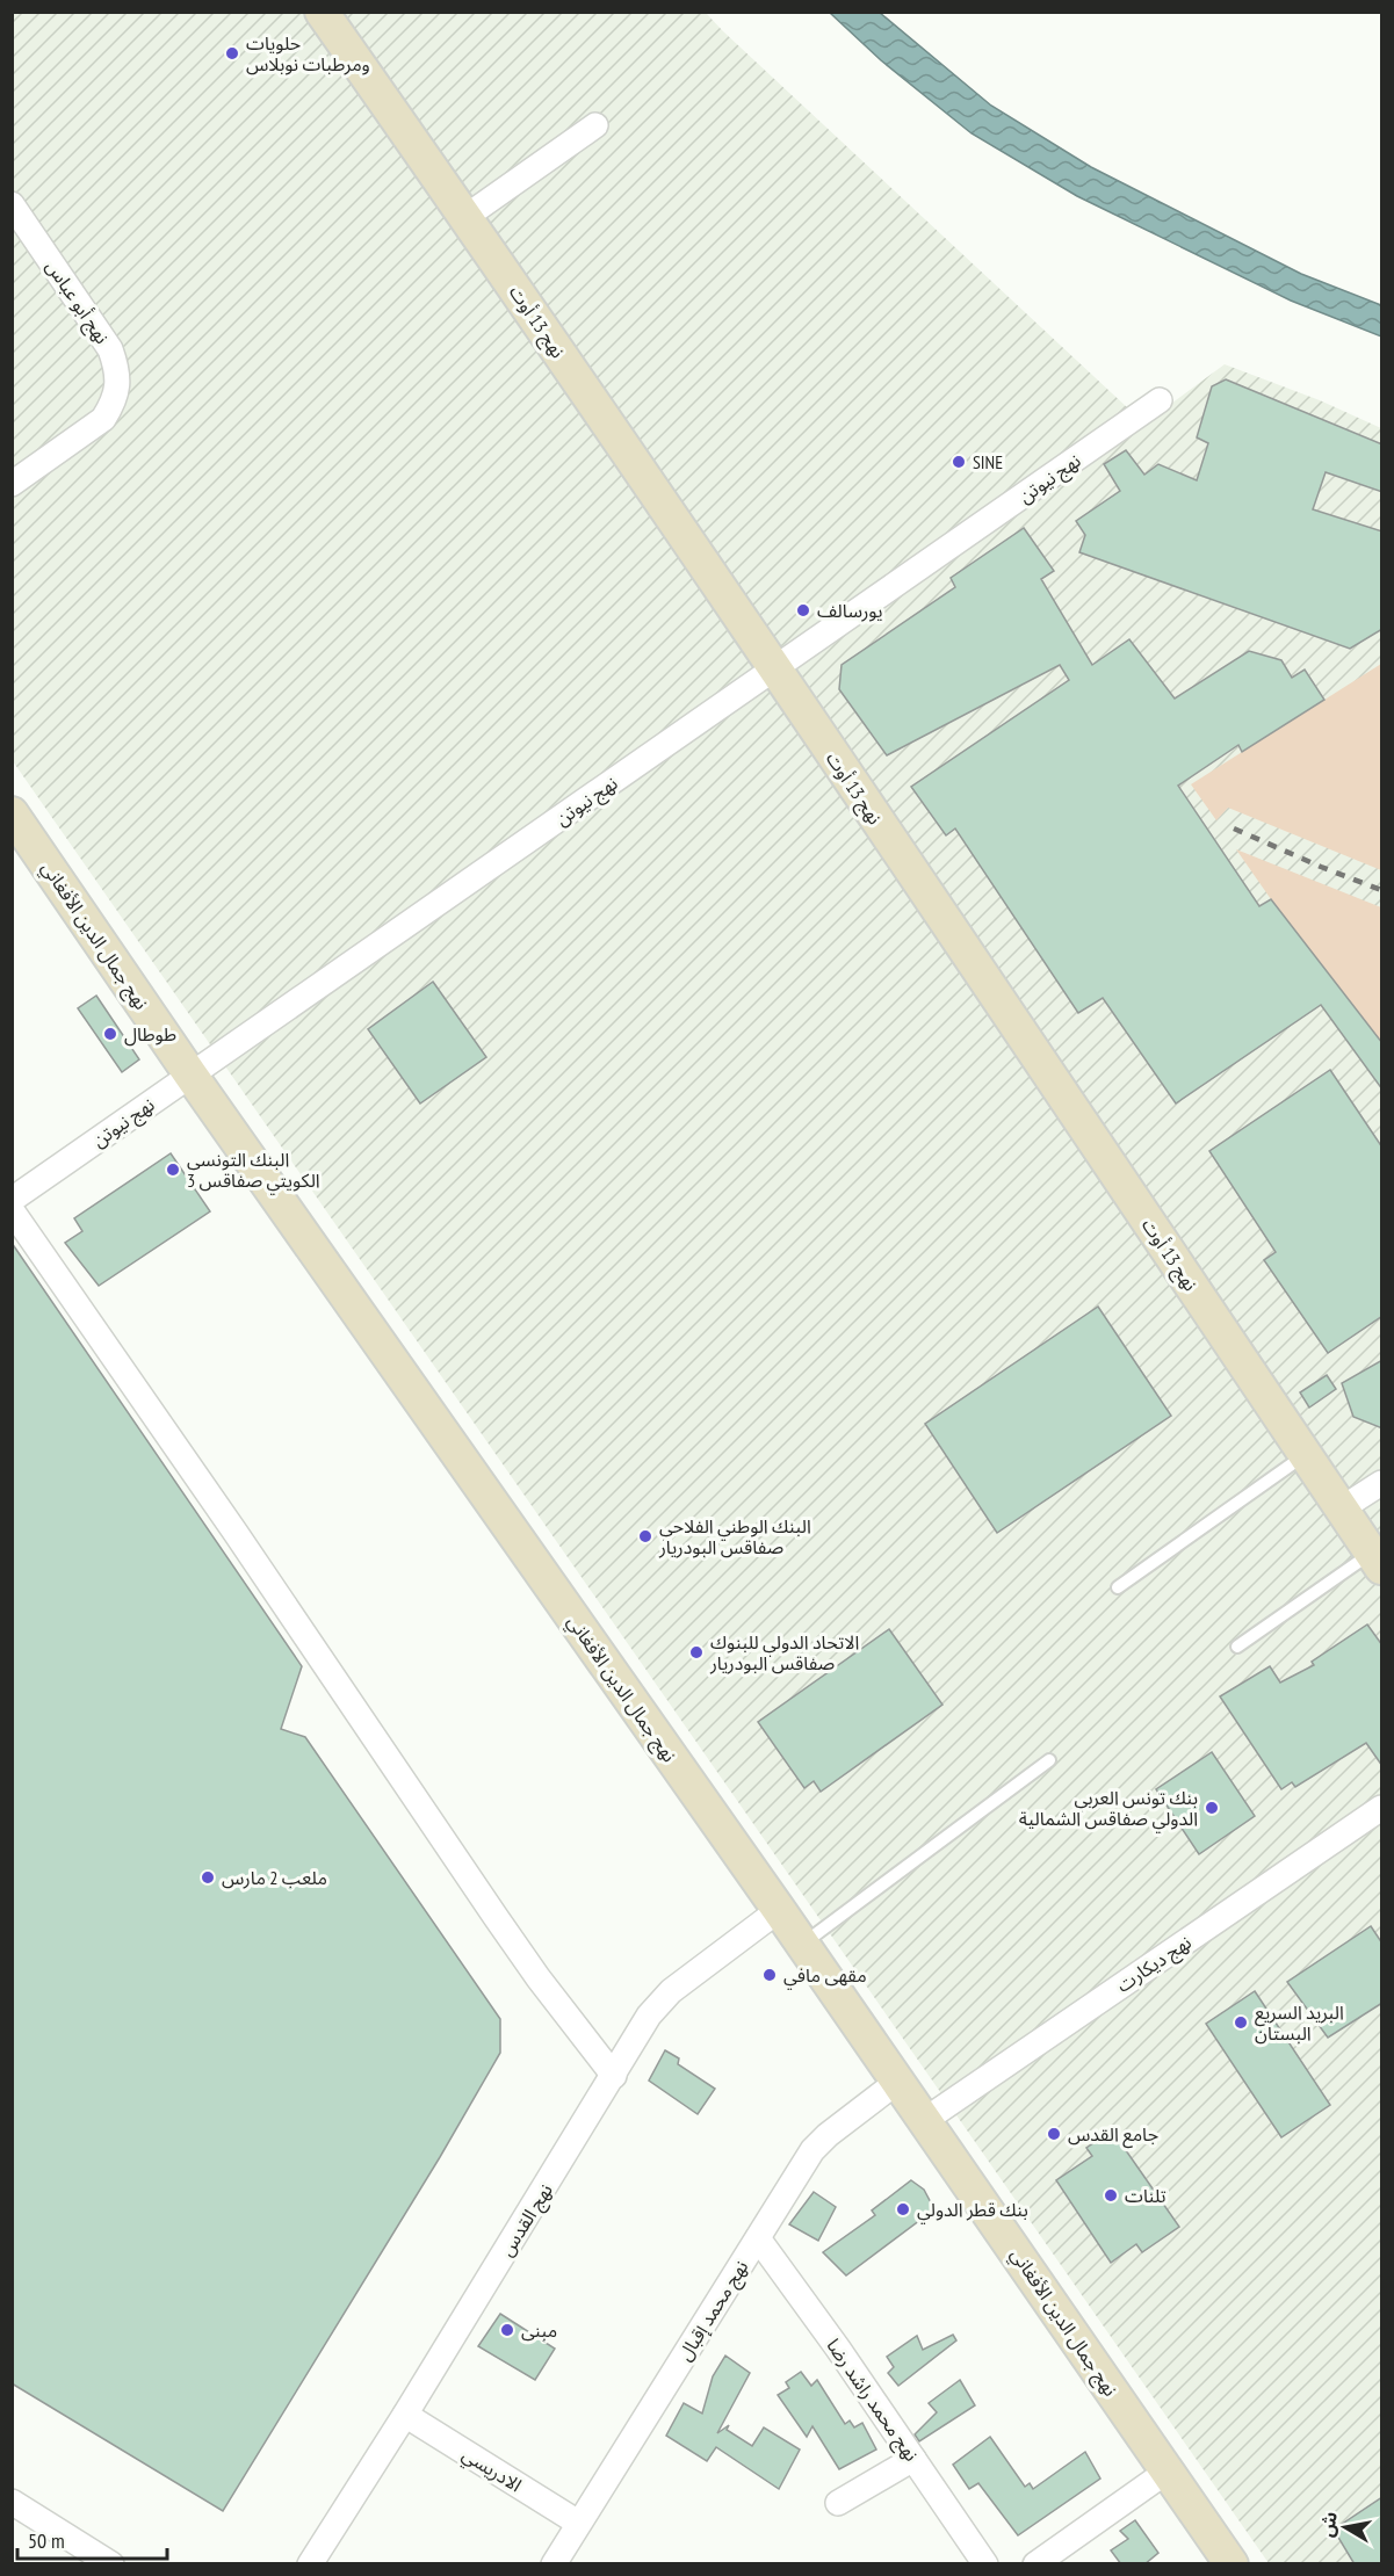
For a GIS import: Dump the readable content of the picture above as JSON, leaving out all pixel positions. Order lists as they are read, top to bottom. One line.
{"streets":{"main road":["نهج 13 أوت","نهج جمال الدين الأفغاني"],"street":["نهج أبو عباس","نهج نيوتن","نهج ديكارت","نهج القدس","نهج محمد إقبال","نهج محمد راشد رضا","الادريسي"]},"crossings":[["نهج 13 أوت","نهج نيوتن"],["نهج نيوتن","نهج جمال الدين الأفغاني"],["نهج جمال الدين الأفغاني","نهج ديكارت"],["نهج جمال الدين الأفغاني","نهج القدس"],["نهج جمال الدين الأفغاني","نهج محمد إقبال"],["نهج القدس","الادريسي"],["نهج محمد إقبال","نهج محمد راشد رضا"],["نهج محمد إقبال","الادريسي"]],"places":["حلويات ومرطبات نوبلاس","SINE","يورسالف","طوطال","البنك التونسي الكويتي صفاقس 3","البنك الوطني الفلاحي صفاقس البودريار","الاتحاد الدولي للبنوك صفاقس البودريار","بنك تونس العربي الدولي صفاقس الشمالية","ملعب 2 مارس","مقهى مافي","البريد السريع البستان","جامع القدس","تلنات","بنك قطر الدولي","مبنى"],"scale_bar":"50 m","north":"left"}
